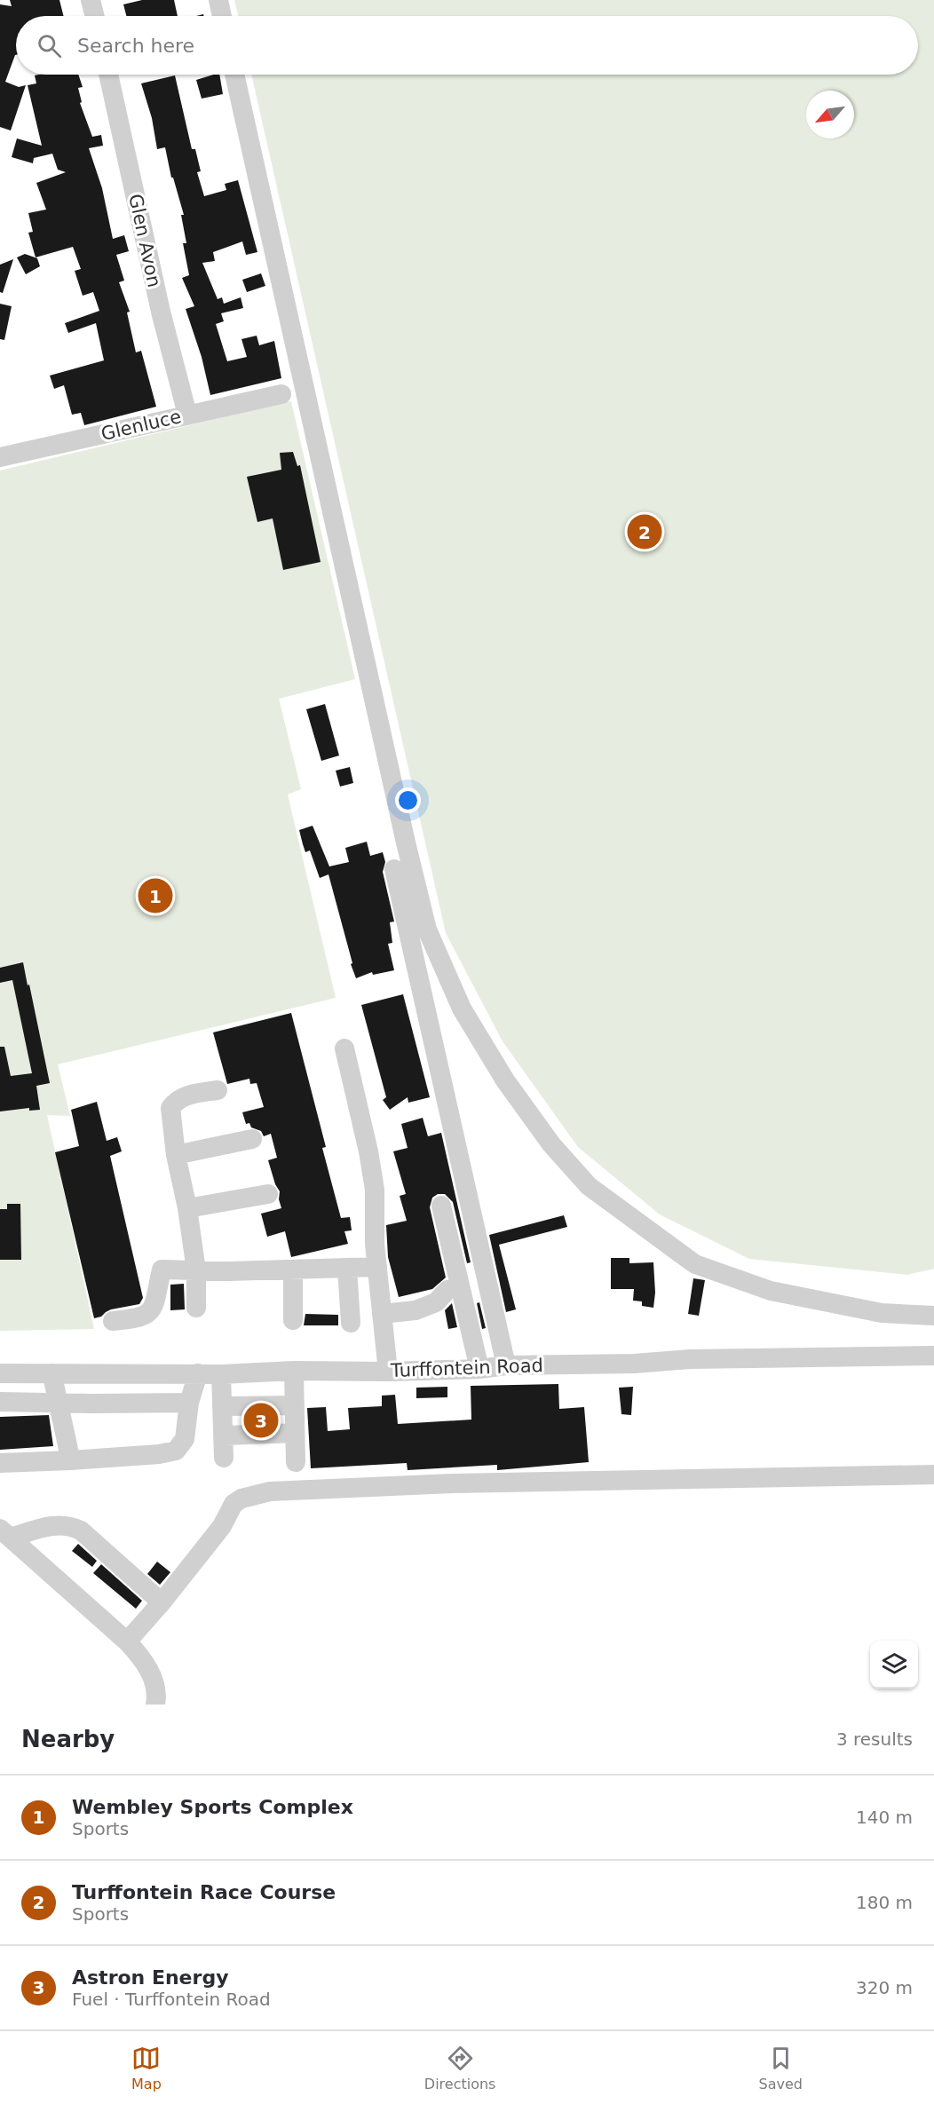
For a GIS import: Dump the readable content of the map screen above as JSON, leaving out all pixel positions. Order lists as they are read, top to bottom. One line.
{"streets":{"street":["Glen Avon","Glenluce","Turffontein Road"]},"crossings":[["Glen Avon","Glenluce"]],"north":"bottom left","page":{"search":"Search here","pins":["2","1","3"],"heading":["Nearby","3 results"],"list":[{"mark":"1","name":"Wembley Sports Complex","note":"Sports","value":"140 m"},{"mark":"2","name":"Turffontein Race Course","note":"Sports","value":"180 m"},{"mark":"3","name":"Astron Energy","note":"Fuel · Turffontein Road","value":"320 m"}],"nav":["Map","Directions","Saved"]}}
